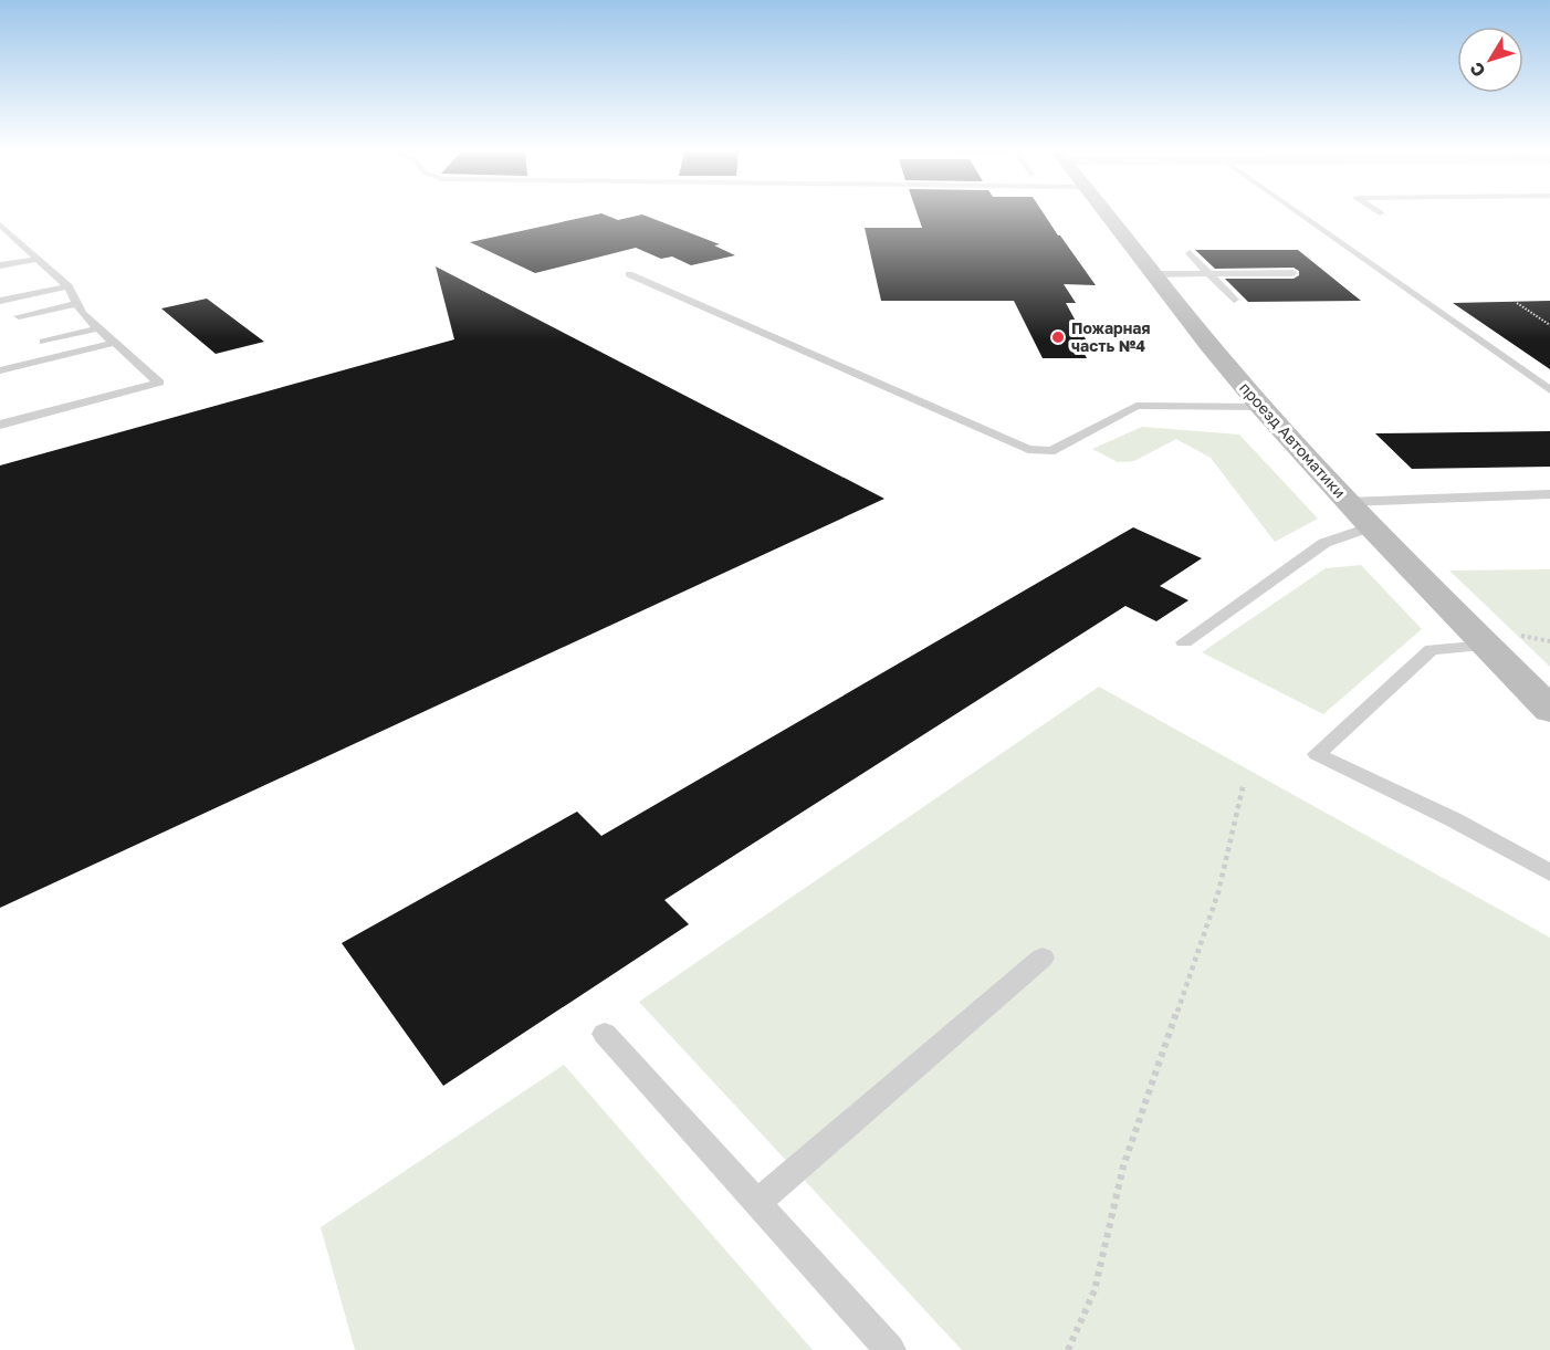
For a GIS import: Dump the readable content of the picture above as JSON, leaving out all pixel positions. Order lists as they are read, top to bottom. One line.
{"streets":{"main road":["проезд Автоматики"]},"places":["Пожарная часть №4"],"north":"bottom left"}
